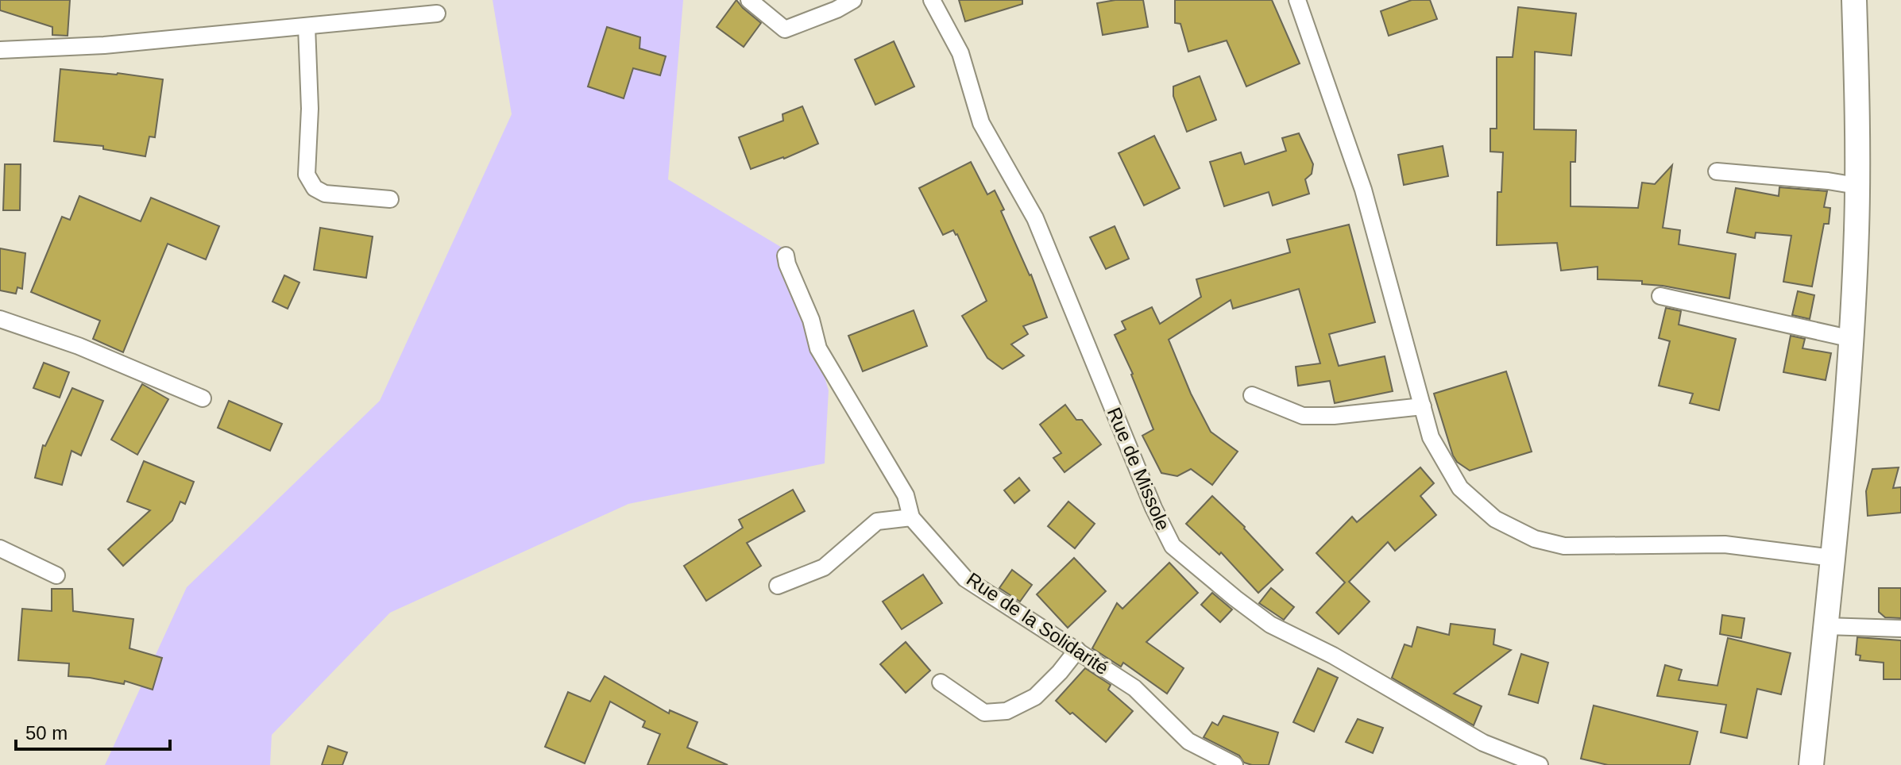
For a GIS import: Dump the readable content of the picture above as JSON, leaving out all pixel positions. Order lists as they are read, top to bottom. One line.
{"streets":{"street":["Rue de Missole","Rue de la Solidarité"]},"scale_bar":"50 m"}
